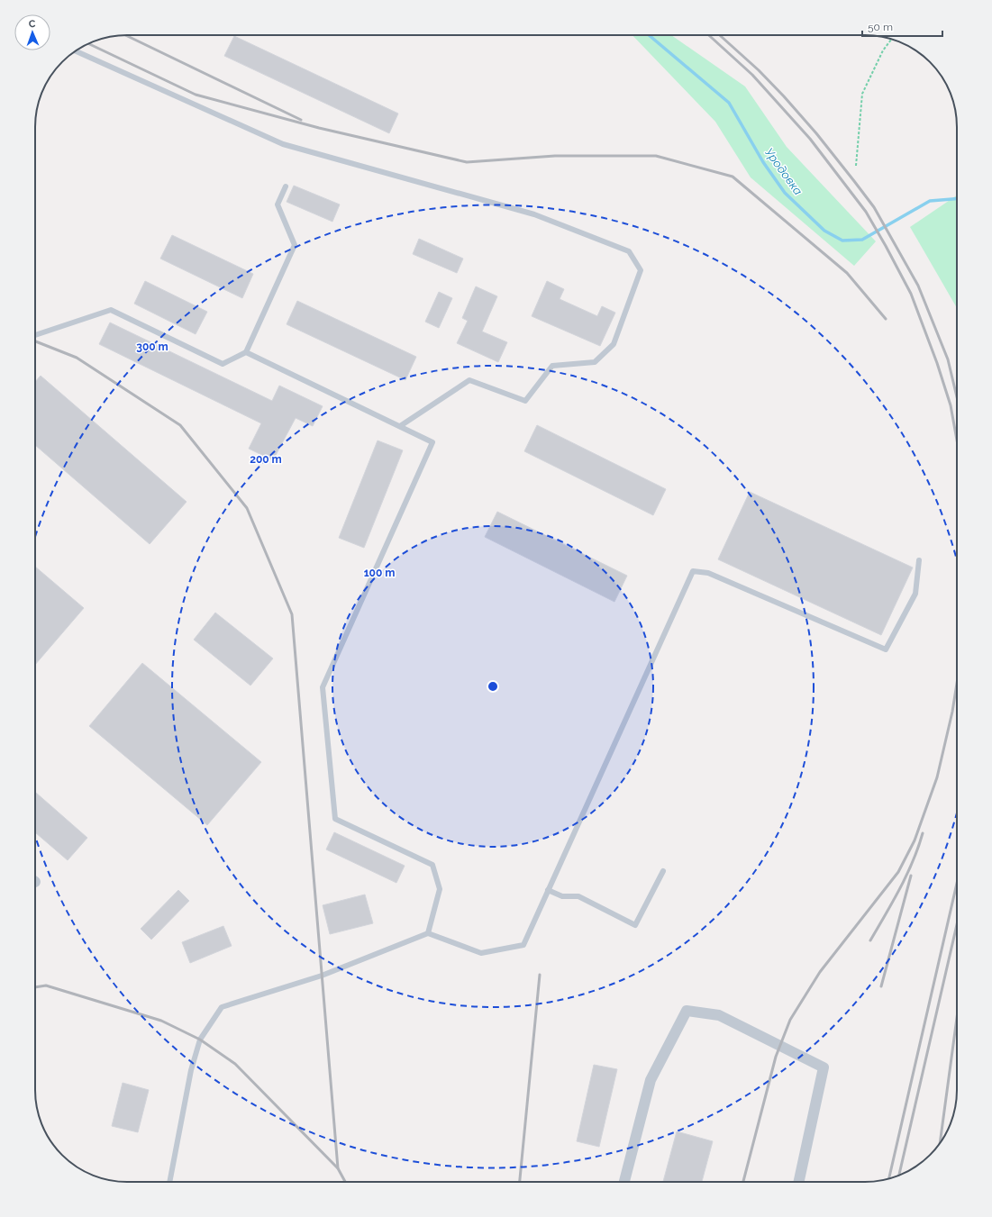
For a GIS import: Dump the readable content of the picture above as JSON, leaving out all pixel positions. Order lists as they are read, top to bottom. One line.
{"water":["Уродовка"],"scale_bar":"50 m","north":"top","rings":["300 m","200 m","100 m"]}
